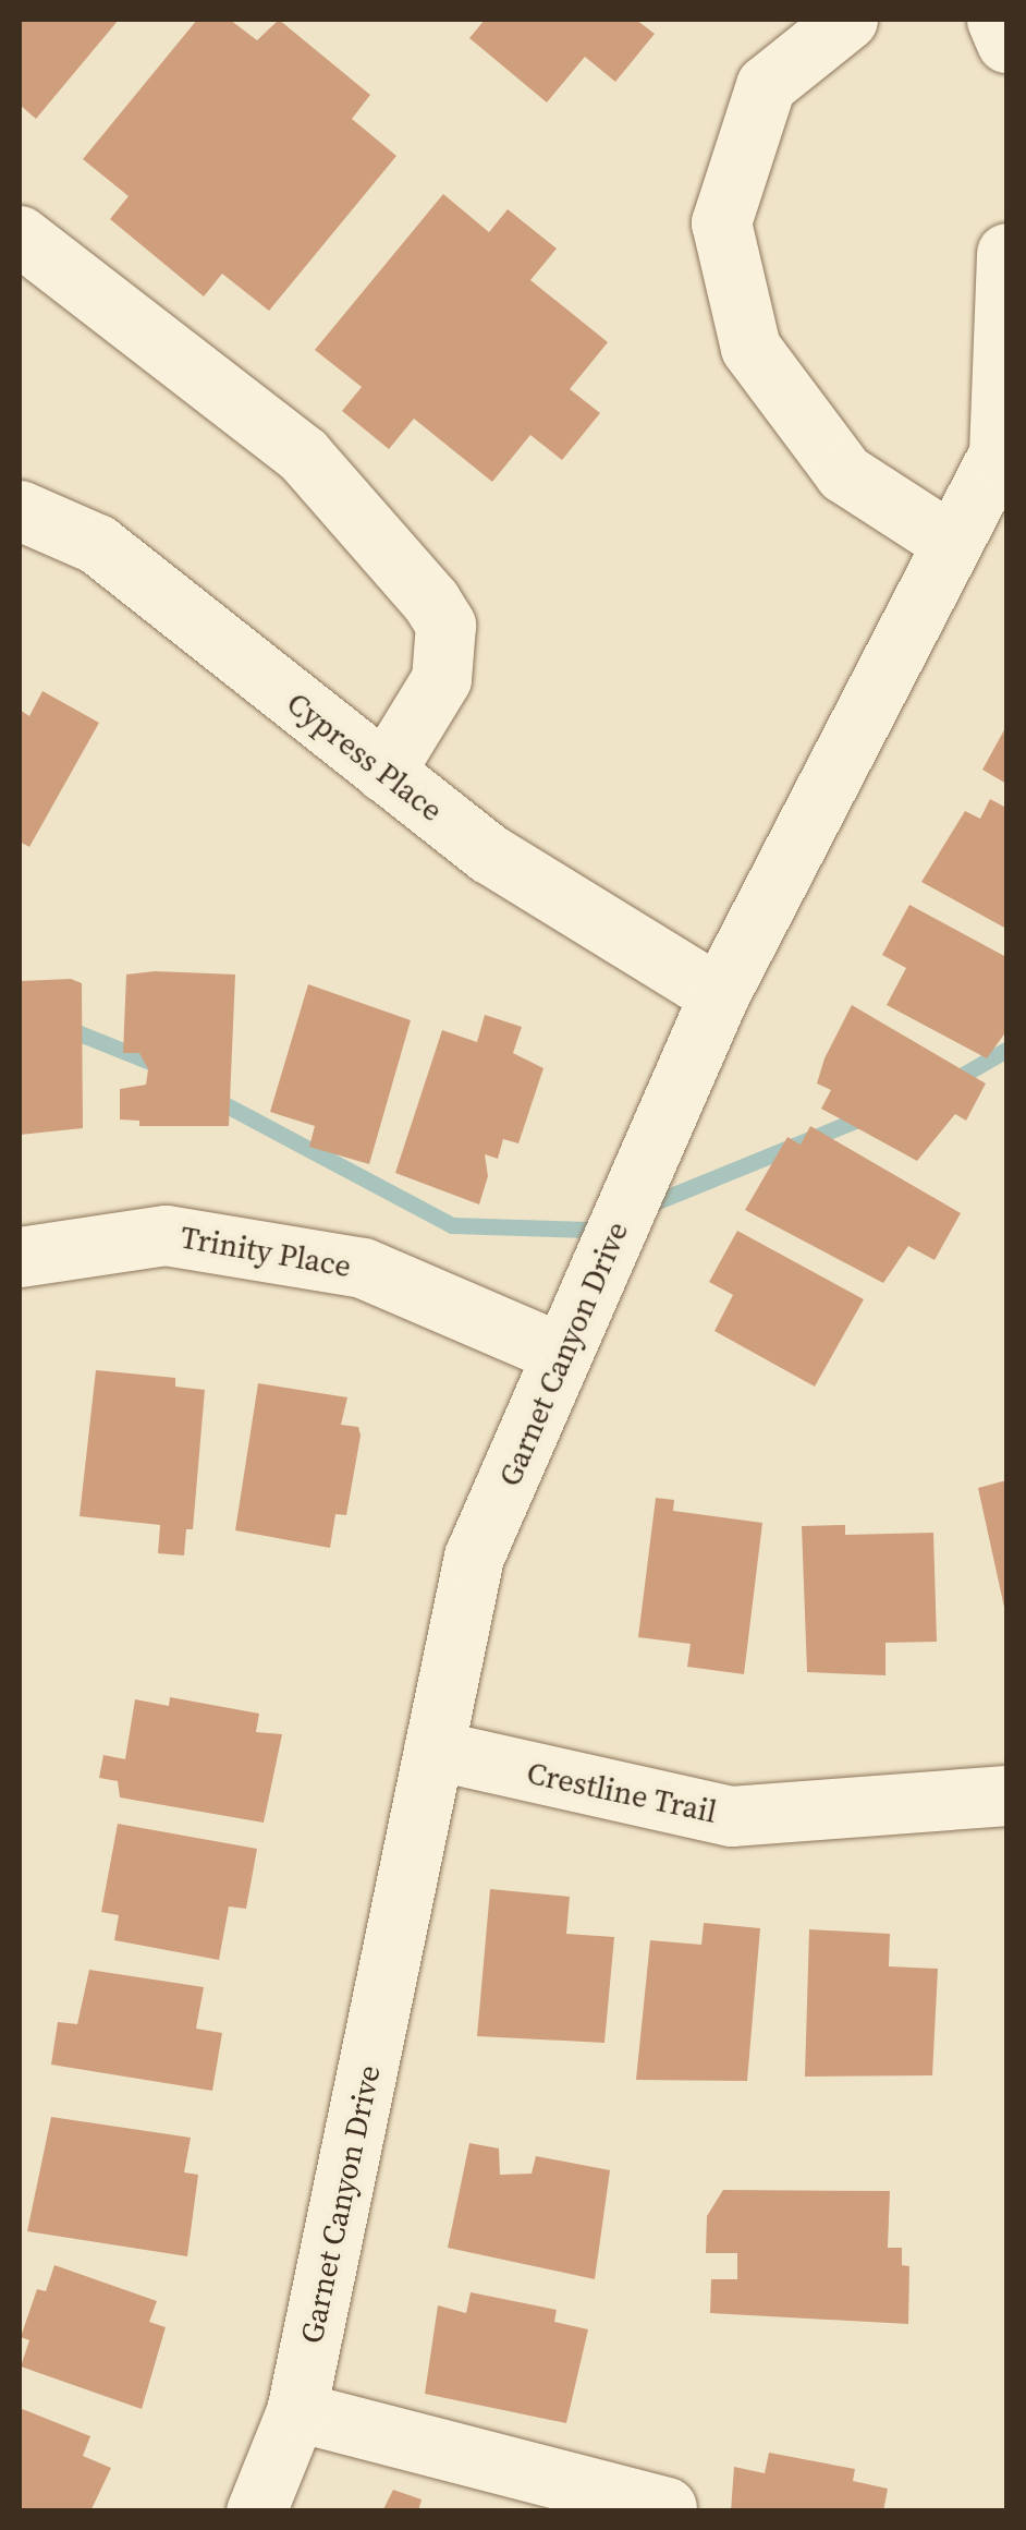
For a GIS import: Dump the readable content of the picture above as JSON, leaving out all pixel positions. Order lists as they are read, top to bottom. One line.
{"streets":{"street":["Cypress Place","Trinity Place","Garnet Canyon Drive","Crestline Trail"]},"crossings":[["Cypress Place","Garnet Canyon Drive"],["Trinity Place","Garnet Canyon Drive"],["Garnet Canyon Drive","Crestline Trail"]]}
